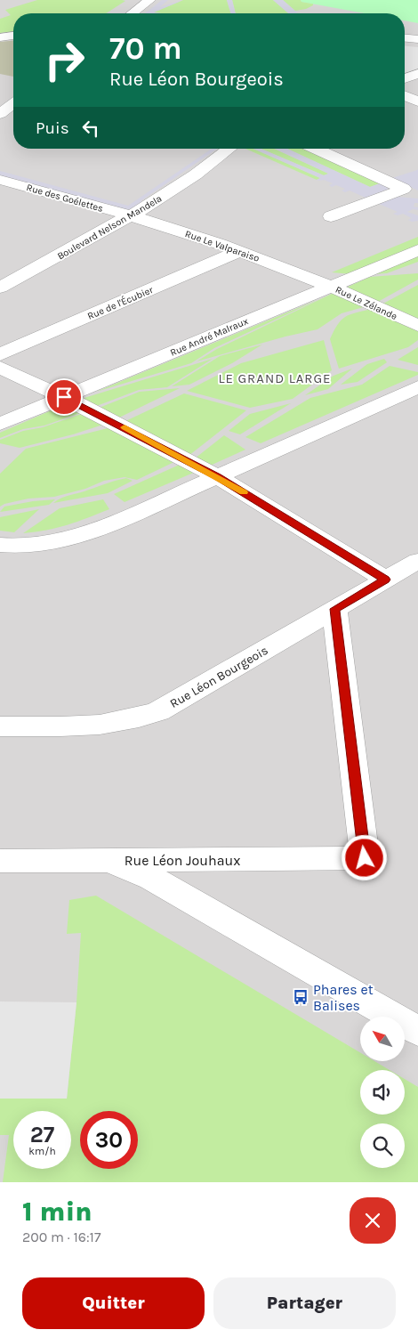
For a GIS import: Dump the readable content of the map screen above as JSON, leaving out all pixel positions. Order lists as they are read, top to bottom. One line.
{"streets":{"street":["Rue des Goélettes","Boulevard Nelson Mandela","Rue Le Valparaiso","Rue de l'Écubier","Rue Le Zélande","Rue André Malraux","Rue Léon Bourgeois","Rue Léon Jouhaux"]},"crossings":[["Rue des Goélettes","Boulevard Nelson Mandela"],["Rue des Goélettes","Rue Le Valparaiso"],["Boulevard Nelson Mandela","Rue Le Valparaiso"],["Rue Le Valparaiso","Rue de l'Écubier"],["Rue Le Valparaiso","Rue Le Zélande"],["Rue Le Valparaiso","Rue André Malraux"],["Rue Le Zélande","Rue André Malraux"],["Rue Léon Bourgeois","Rue Léon Jouhaux"]],"districts":["LE GRAND LARGE"],"places":{"bus stop":["Phares et Balises"]},"north":"top left","page":{"turn":["70 m","Rue Léon Bourgeois"],"then":"Puis","speed":"27 km/h","limit":"30","heading":["1 min","200 m · 16:17"],"buttons":["Quitter","Partager"]}}
